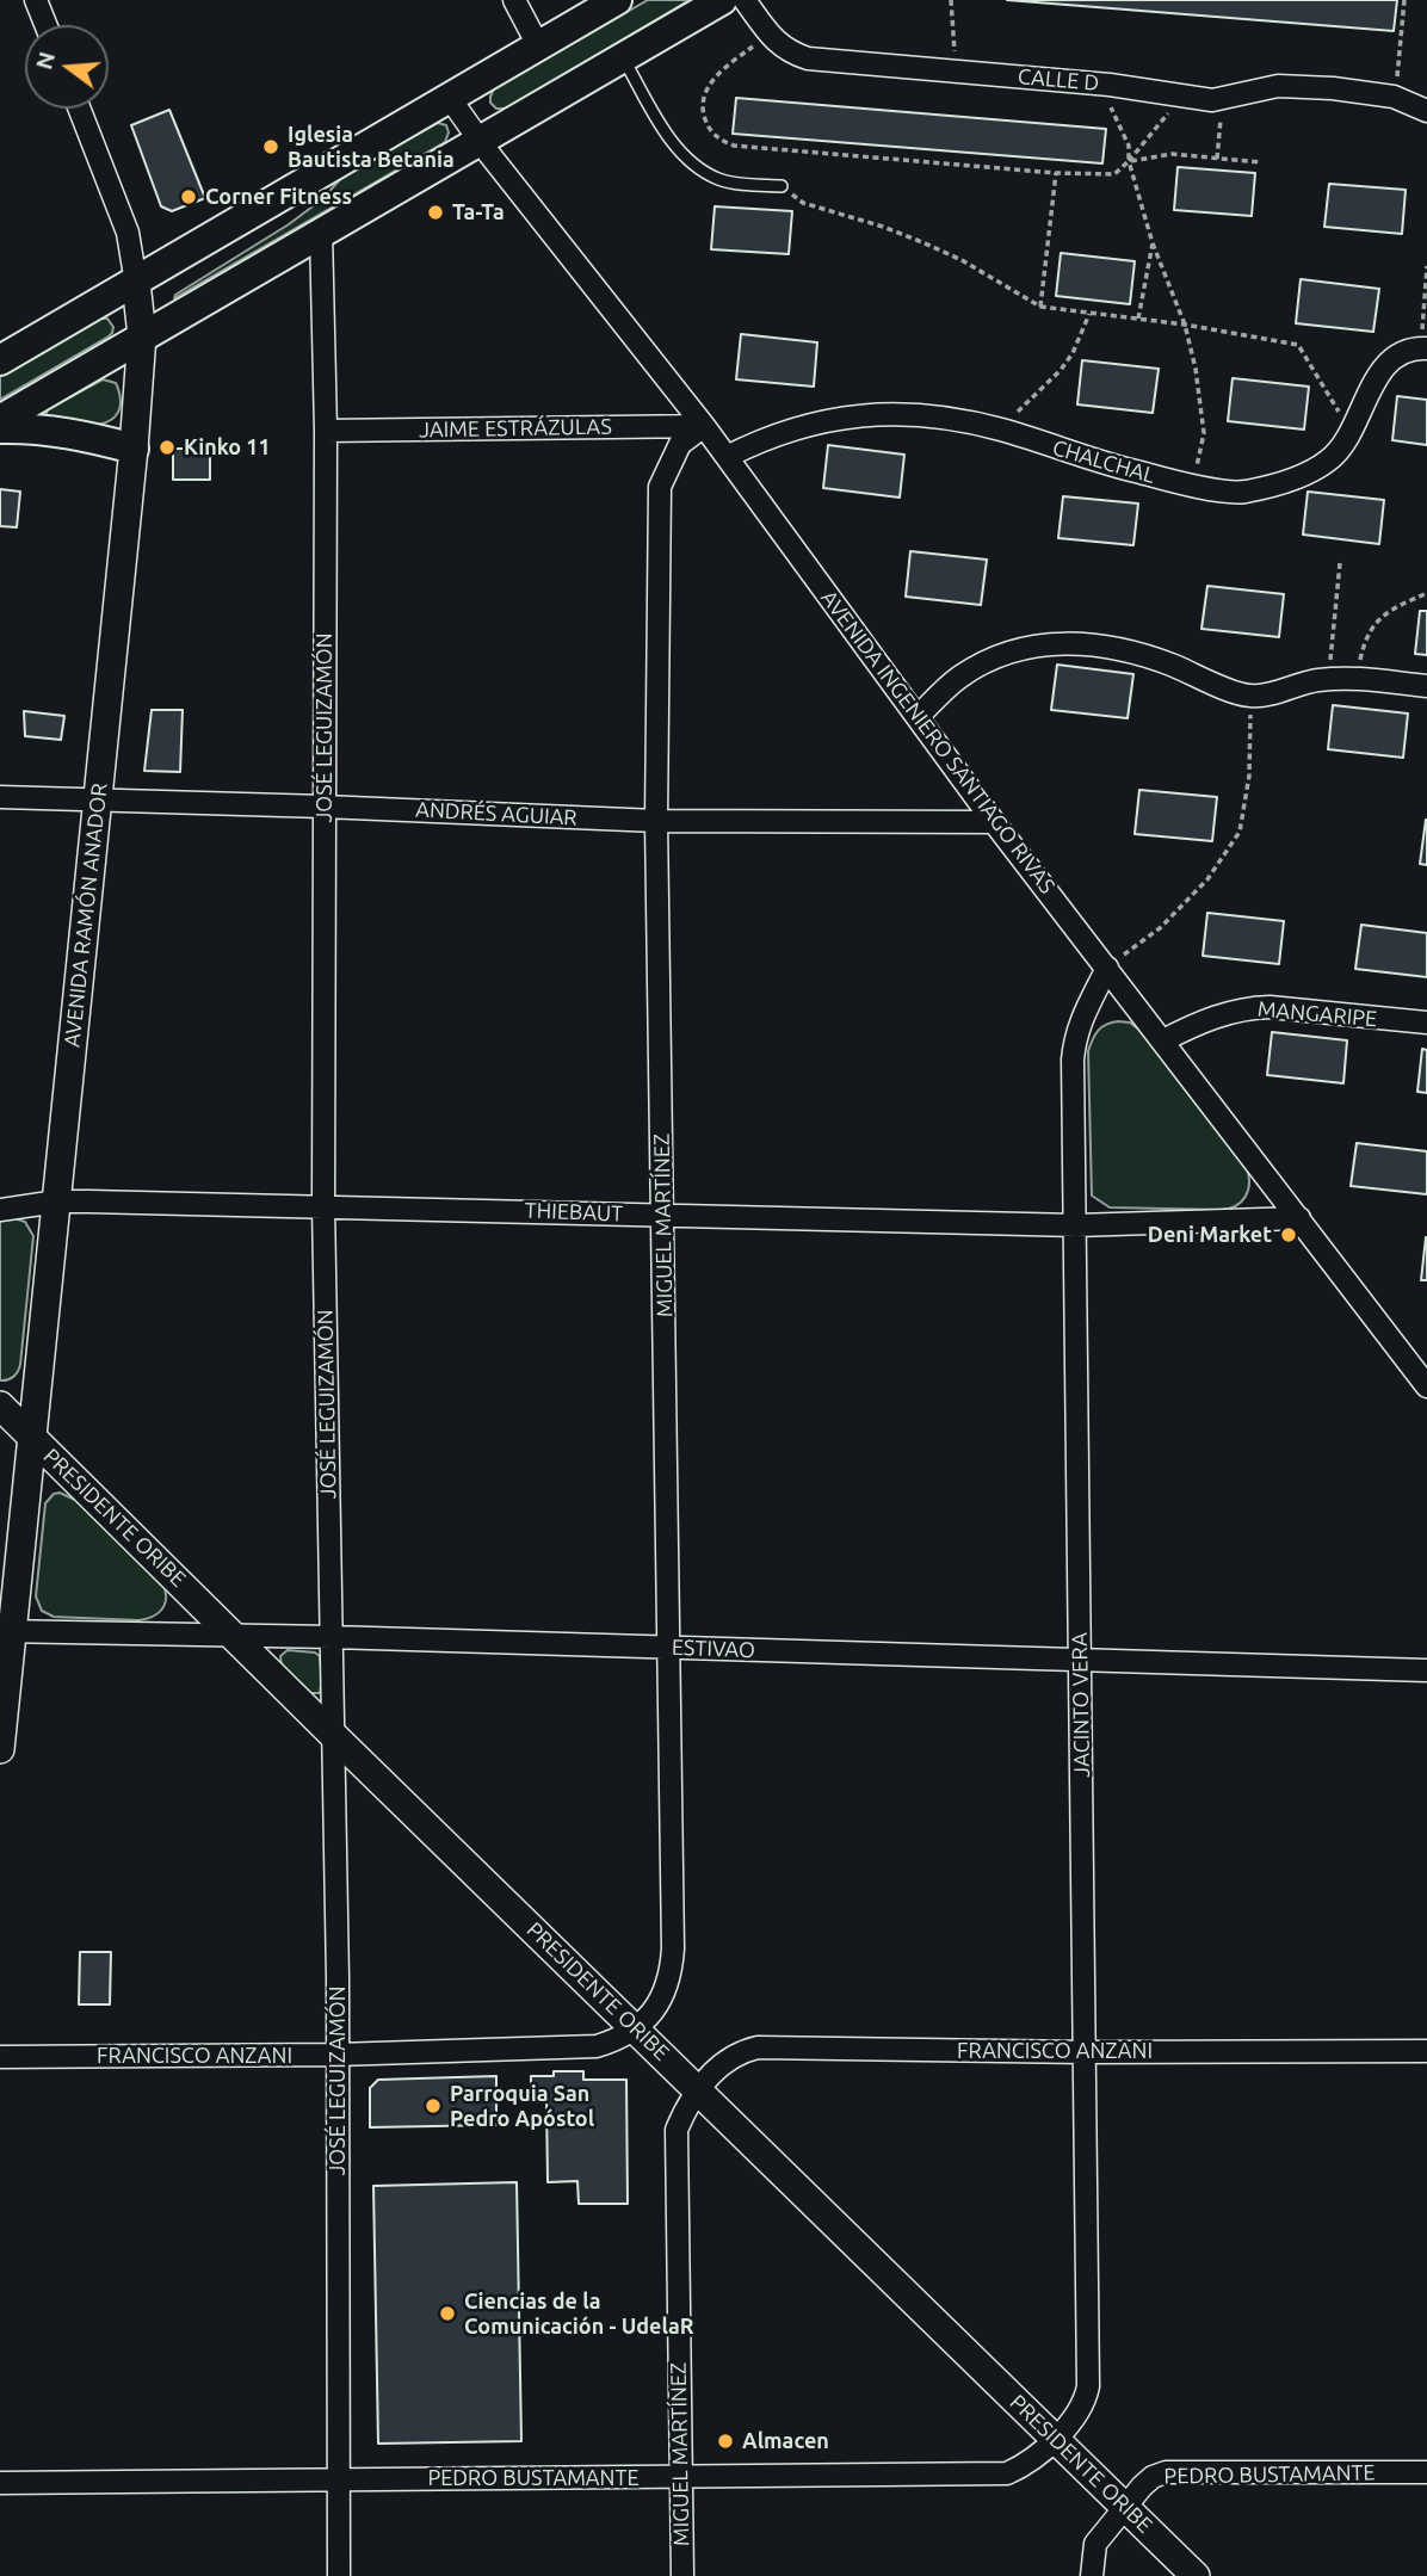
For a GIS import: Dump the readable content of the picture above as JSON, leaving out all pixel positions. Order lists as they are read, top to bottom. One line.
{"streets":{"street":["CALLE D","JAIME ESTRÁZULAS","CHALCHAL","JOSÉ LEGUIZAMÓN","AVENIDA INGENIERO SANTIAGO RIVAS","ANDRÉS AGUIAR","AVENIDA RAMÓN ANADOR","MANGARIPE","THIEBAUT","MIGUEL MARTÍNEZ","PRESIDENTE ORIBE","ESTIVAO","JACINTO VERA","FRANCISCO ANZANI","PEDRO BUSTAMANTE"]},"crossings":[["JAIME ESTRÁZULAS","JOSÉ LEGUIZAMÓN"],["JAIME ESTRÁZULAS","AVENIDA INGENIERO SANTIAGO RIVAS"],["JAIME ESTRÁZULAS","MIGUEL MARTÍNEZ"],["CHALCHAL","AVENIDA INGENIERO SANTIAGO RIVAS"],["JOSÉ LEGUIZAMÓN","ANDRÉS AGUIAR"],["JOSÉ LEGUIZAMÓN","THIEBAUT"],["JOSÉ LEGUIZAMÓN","PRESIDENTE ORIBE"],["JOSÉ LEGUIZAMÓN","ESTIVAO"],["JOSÉ LEGUIZAMÓN","FRANCISCO ANZANI"],["JOSÉ LEGUIZAMÓN","PEDRO BUSTAMANTE"],["AVENIDA INGENIERO SANTIAGO RIVAS","ANDRÉS AGUIAR"],["AVENIDA INGENIERO SANTIAGO RIVAS","MANGARIPE"],["AVENIDA INGENIERO SANTIAGO RIVAS","THIEBAUT"],["AVENIDA INGENIERO SANTIAGO RIVAS","MIGUEL MARTÍNEZ"],["AVENIDA INGENIERO SANTIAGO RIVAS","JACINTO VERA"],["ANDRÉS AGUIAR","AVENIDA RAMÓN ANADOR"],["ANDRÉS AGUIAR","MIGUEL MARTÍNEZ"],["AVENIDA RAMÓN ANADOR","THIEBAUT"],["AVENIDA RAMÓN ANADOR","PRESIDENTE ORIBE"],["AVENIDA RAMÓN ANADOR","ESTIVAO"],["THIEBAUT","MIGUEL MARTÍNEZ"],["THIEBAUT","JACINTO VERA"],["MIGUEL MARTÍNEZ","PRESIDENTE ORIBE"],["MIGUEL MARTÍNEZ","ESTIVAO"],["MIGUEL MARTÍNEZ","FRANCISCO ANZANI"],["MIGUEL MARTÍNEZ","PEDRO BUSTAMANTE"],["PRESIDENTE ORIBE","ESTIVAO"],["PRESIDENTE ORIBE","JACINTO VERA"],["PRESIDENTE ORIBE","FRANCISCO ANZANI"],["PRESIDENTE ORIBE","PEDRO BUSTAMANTE"],["ESTIVAO","JACINTO VERA"],["JACINTO VERA","FRANCISCO ANZANI"],["JACINTO VERA","PEDRO BUSTAMANTE"]],"places":["Iglesia Bautista Betania","Corner Fitness","Ta-Ta","Kinko 11","Deni Market","Parroquia San Pedro Apóstol","Ciencias de la Comunicación - UdelaR","Almacen"],"north":"left"}
